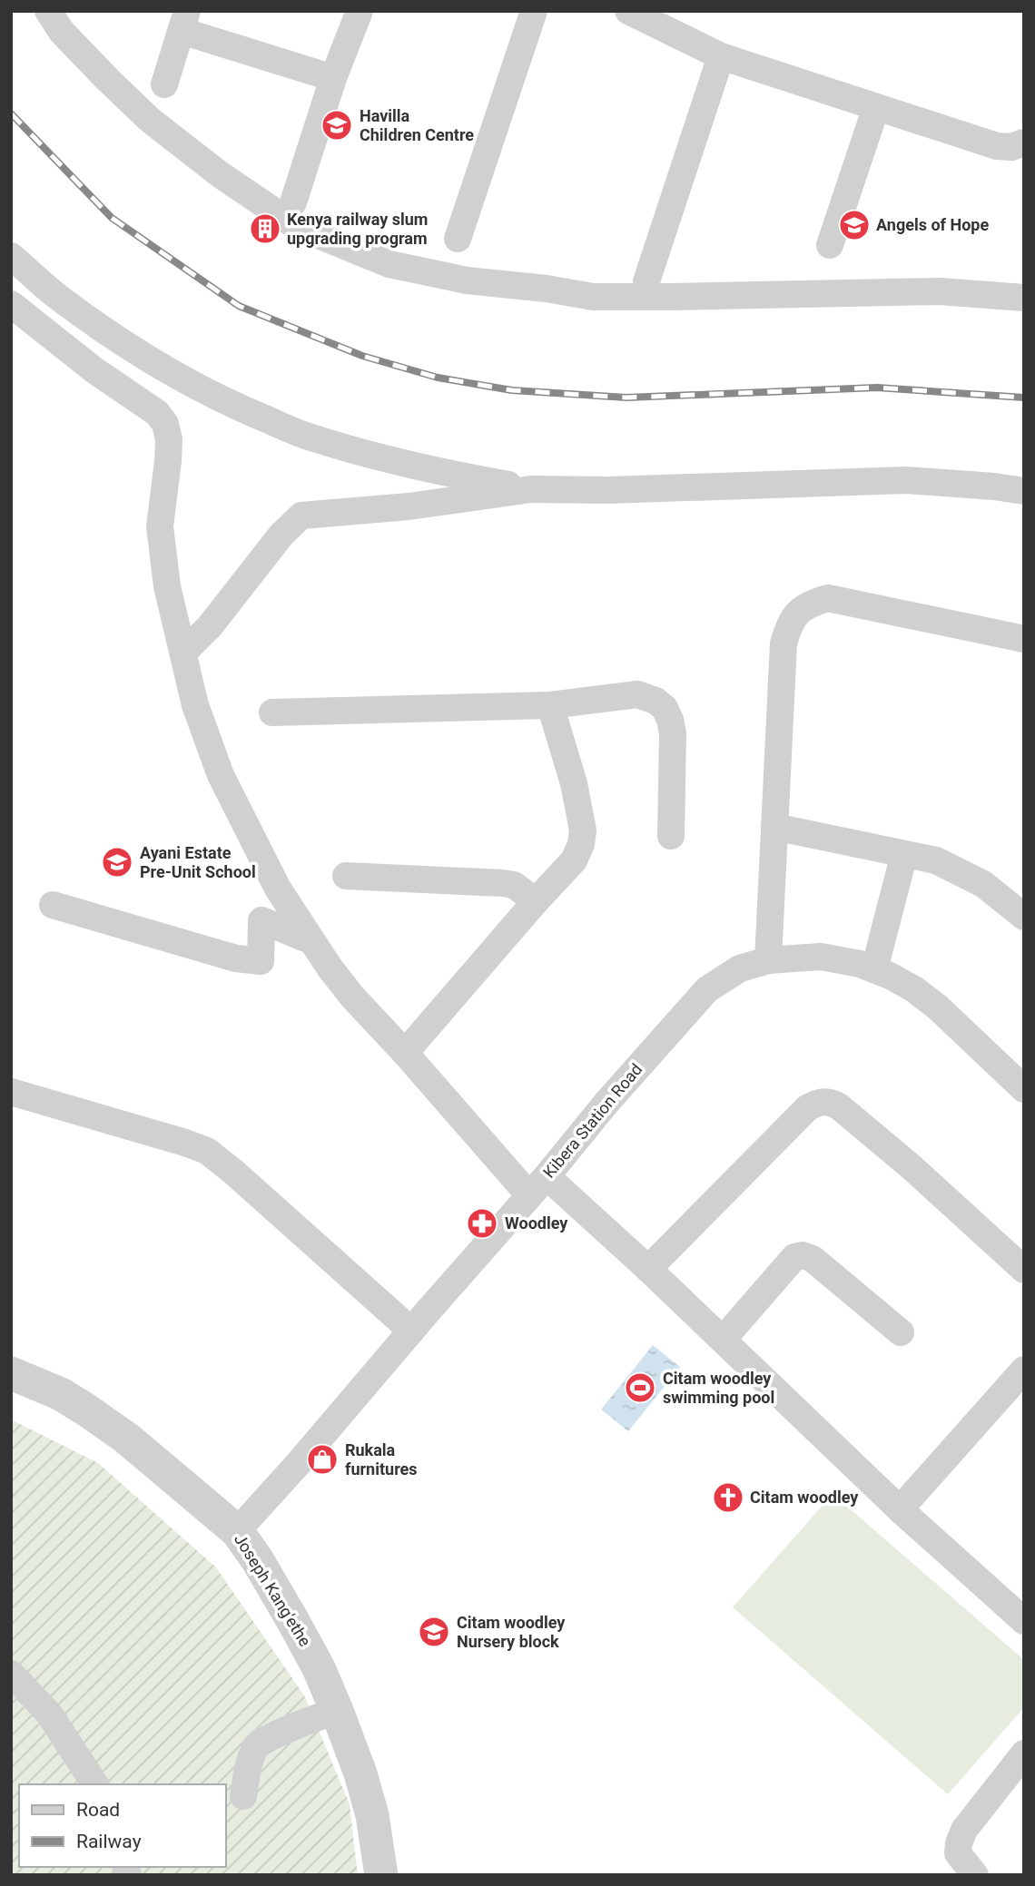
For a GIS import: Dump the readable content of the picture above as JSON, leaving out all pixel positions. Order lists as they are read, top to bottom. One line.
{"streets":{"street":["Kibera Station Road","Joseph Kang'ethe"]},"crossings":[["Kibera Station Road","Joseph Kang'ethe"]],"places":{"school or university":["Havilla Children Centre","Angels of Hope","Ayani Estate Pre-Unit School","Citam woodley Nursery block"],"building":["Kenya railway slum upgrading program"],"pharmacy":["Woodley"],"sports":["Citam woodley swimming pool"],"shop":["Rukala furnitures"],"church":["Citam woodley"]},"legend":["Road","Railway"]}
